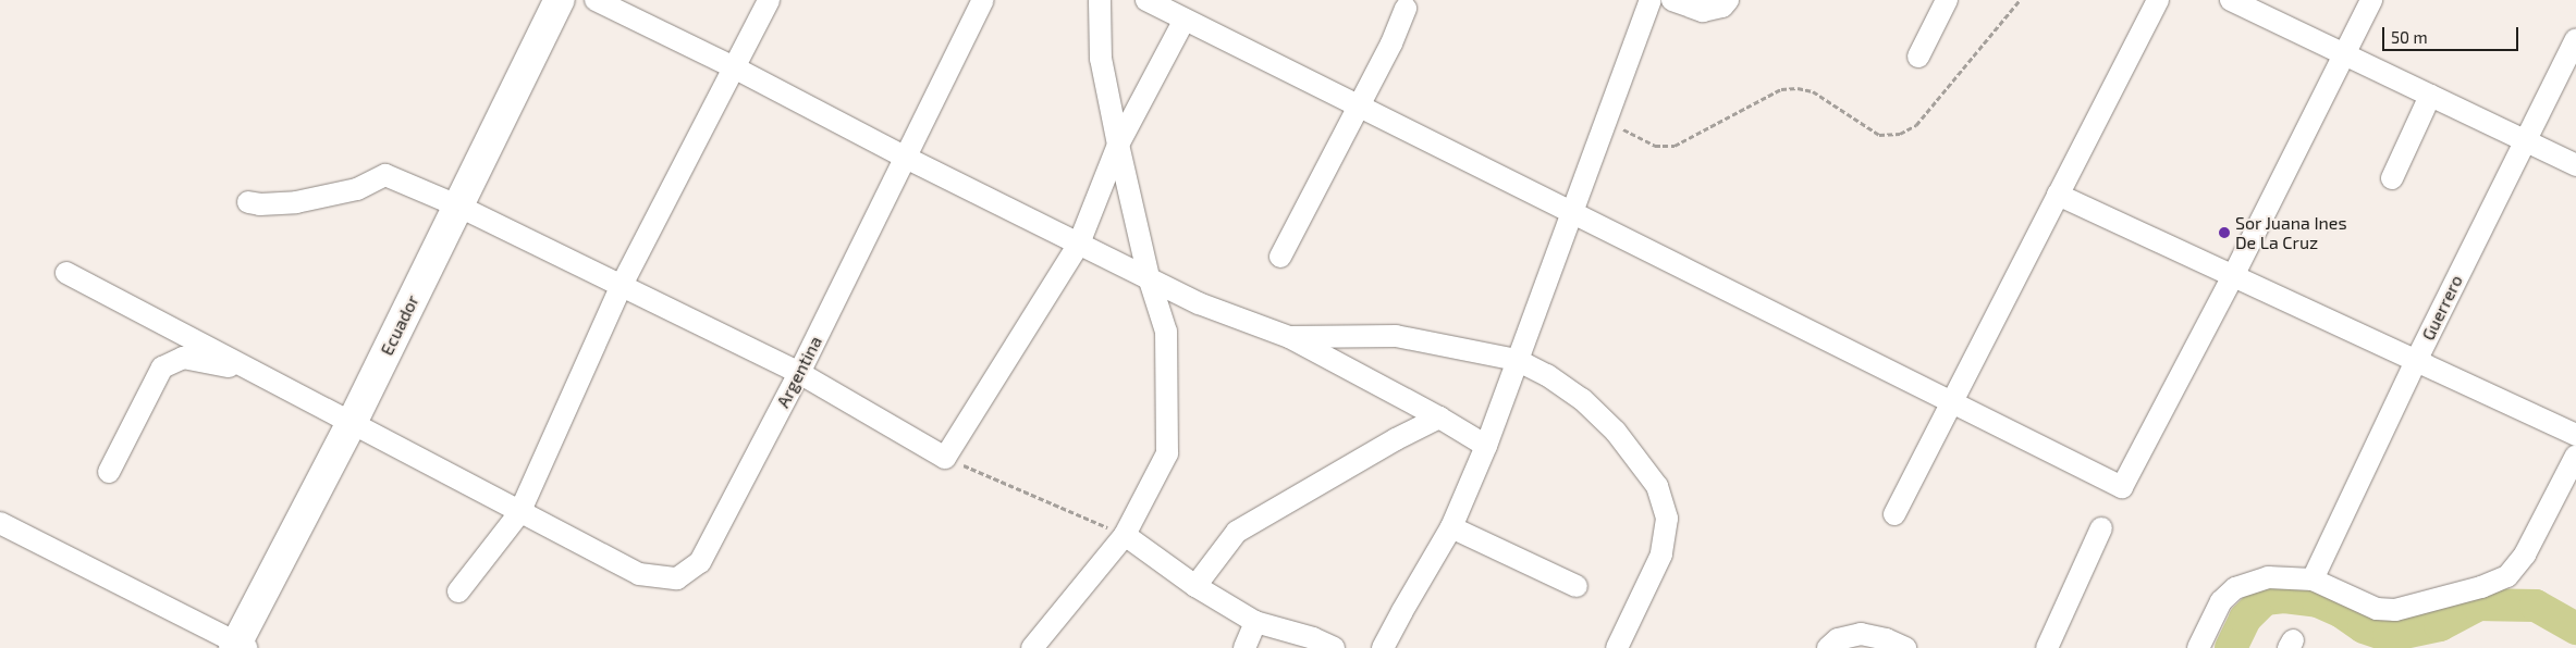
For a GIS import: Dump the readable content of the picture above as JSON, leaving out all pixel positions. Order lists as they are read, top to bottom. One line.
{"streets":{"street":["Guerrero","Ecuador","Argentina"]},"crossings":[["Ecuador","Argentina"]],"places":["Sor Juana Ines De La Cruz"],"scale_bar":"50 m"}
